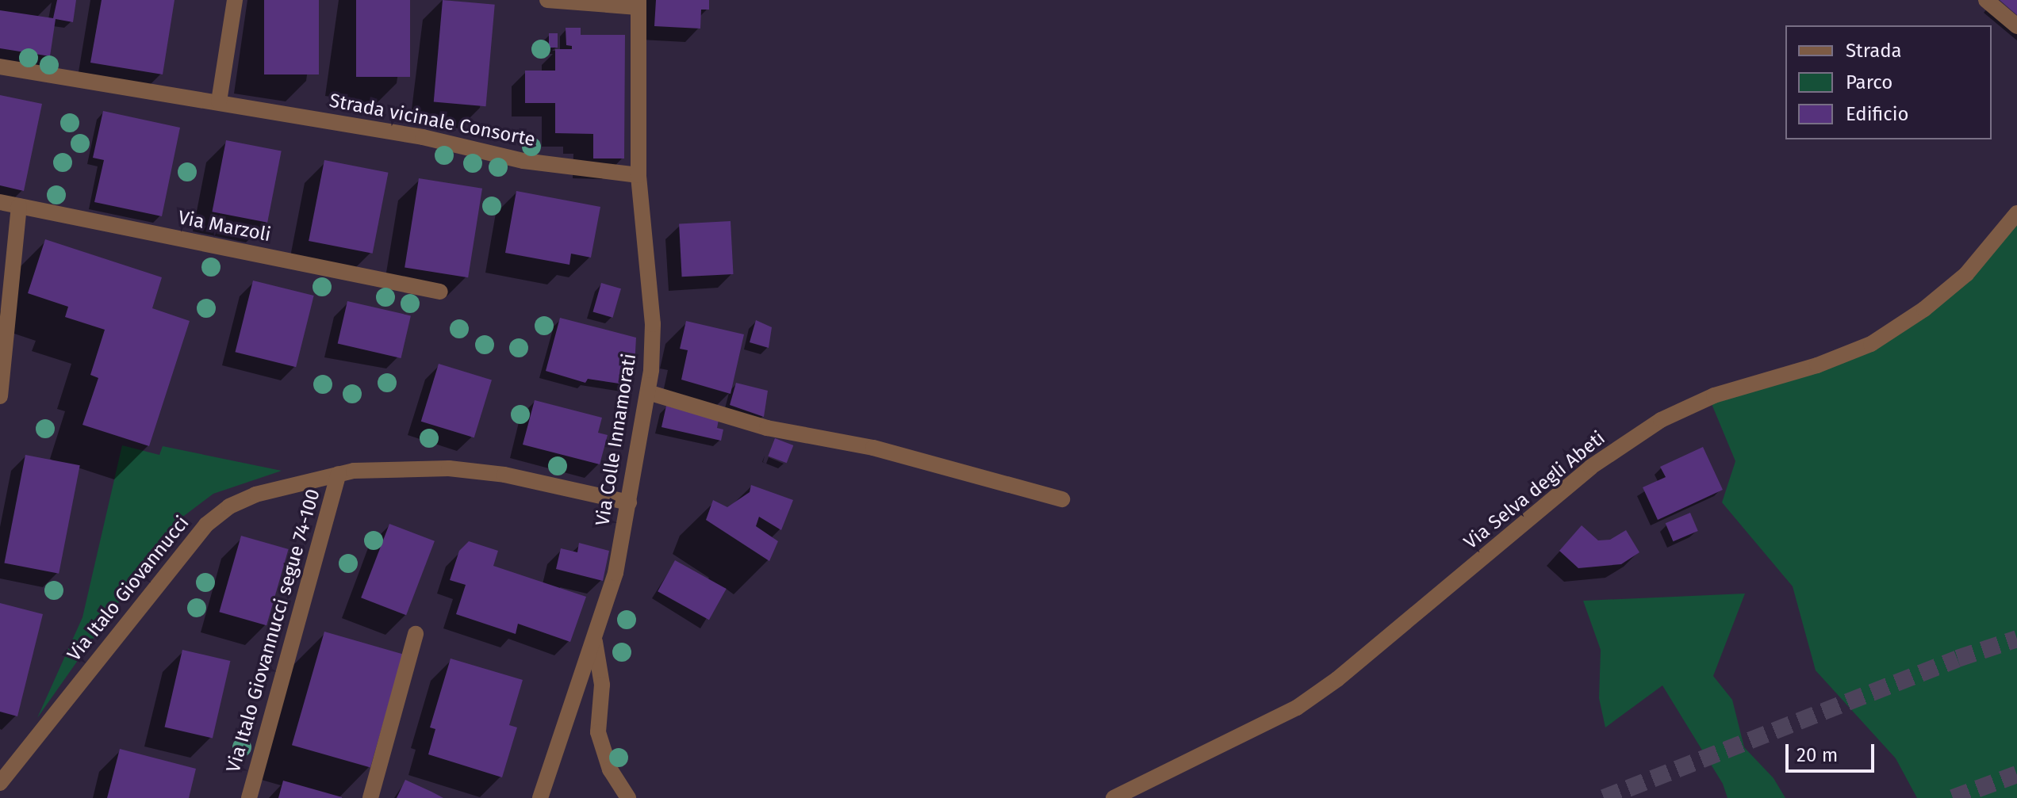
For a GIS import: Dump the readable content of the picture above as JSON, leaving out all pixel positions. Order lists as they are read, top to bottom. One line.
{"streets":{"street":["Strada vicinale Consorte","Via Marzoli","Via Colle Innamorati","Via Selva degli Abeti","Via Italo Giovannucci","Via Italo Giovannucci segue 74-100"]},"crossings":[["Strada vicinale Consorte","Via Colle Innamorati"],["Via Colle Innamorati","Via Italo Giovannucci"],["Via Italo Giovannucci","Via Italo Giovannucci segue 74-100"]],"legend":["Strada","Parco","Edificio"],"scale_bar":"20 m"}
